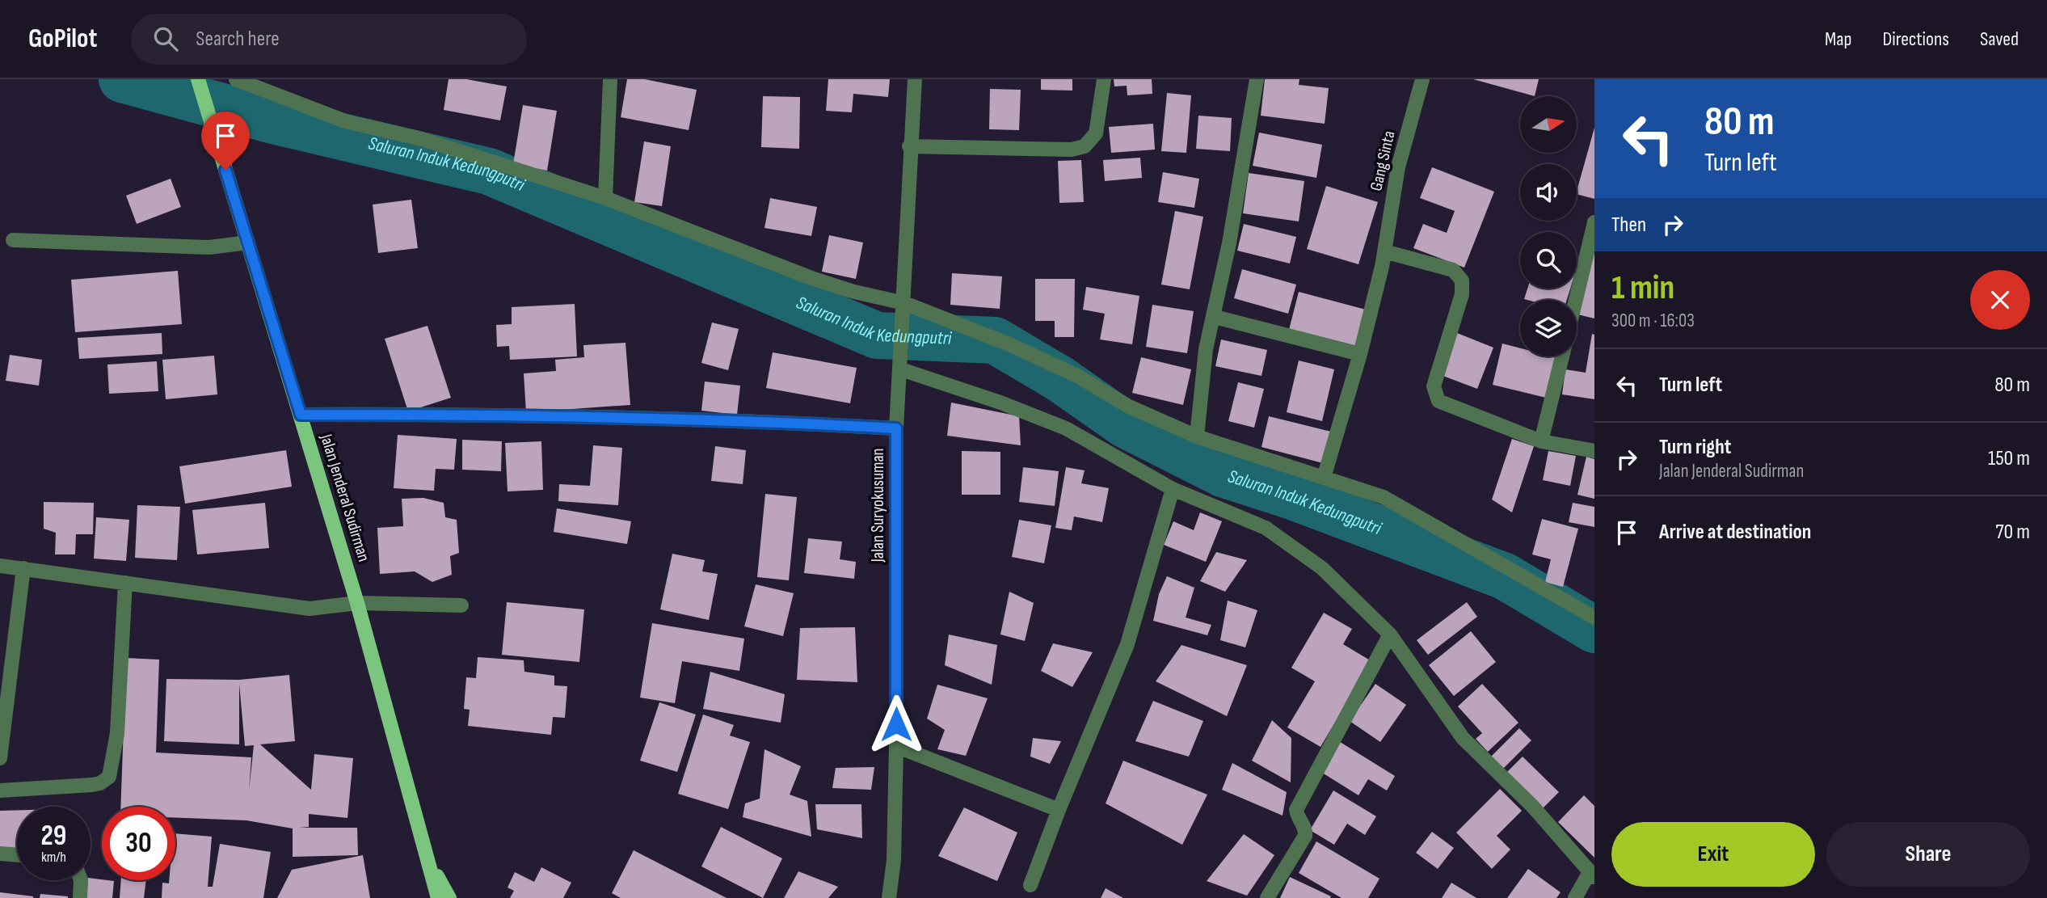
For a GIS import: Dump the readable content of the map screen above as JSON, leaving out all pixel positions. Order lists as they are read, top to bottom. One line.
{"streets":{"main road":["Jalan Jenderal Sudirman"],"street":["Gang Sinta","Jalan Suryokusuman"]},"water":["Saluran Induk Kedungputri"],"north":"right","page":{"header":"GoPilot","search":"Search here","nav":["Map","Directions","Saved"],"turn":["80 m","Turn left"],"then":"Then","heading":["1 min","300 m · 16:03"],"list":[{"name":"Turn left","value":"80 m"},{"name":"Turn right","note":"Jalan Jenderal Sudirman","value":"150 m"},{"name":"Arrive at destination","value":"70 m"}],"speed":"29 km/h","limit":"30","buttons":["Exit","Share"]}}
